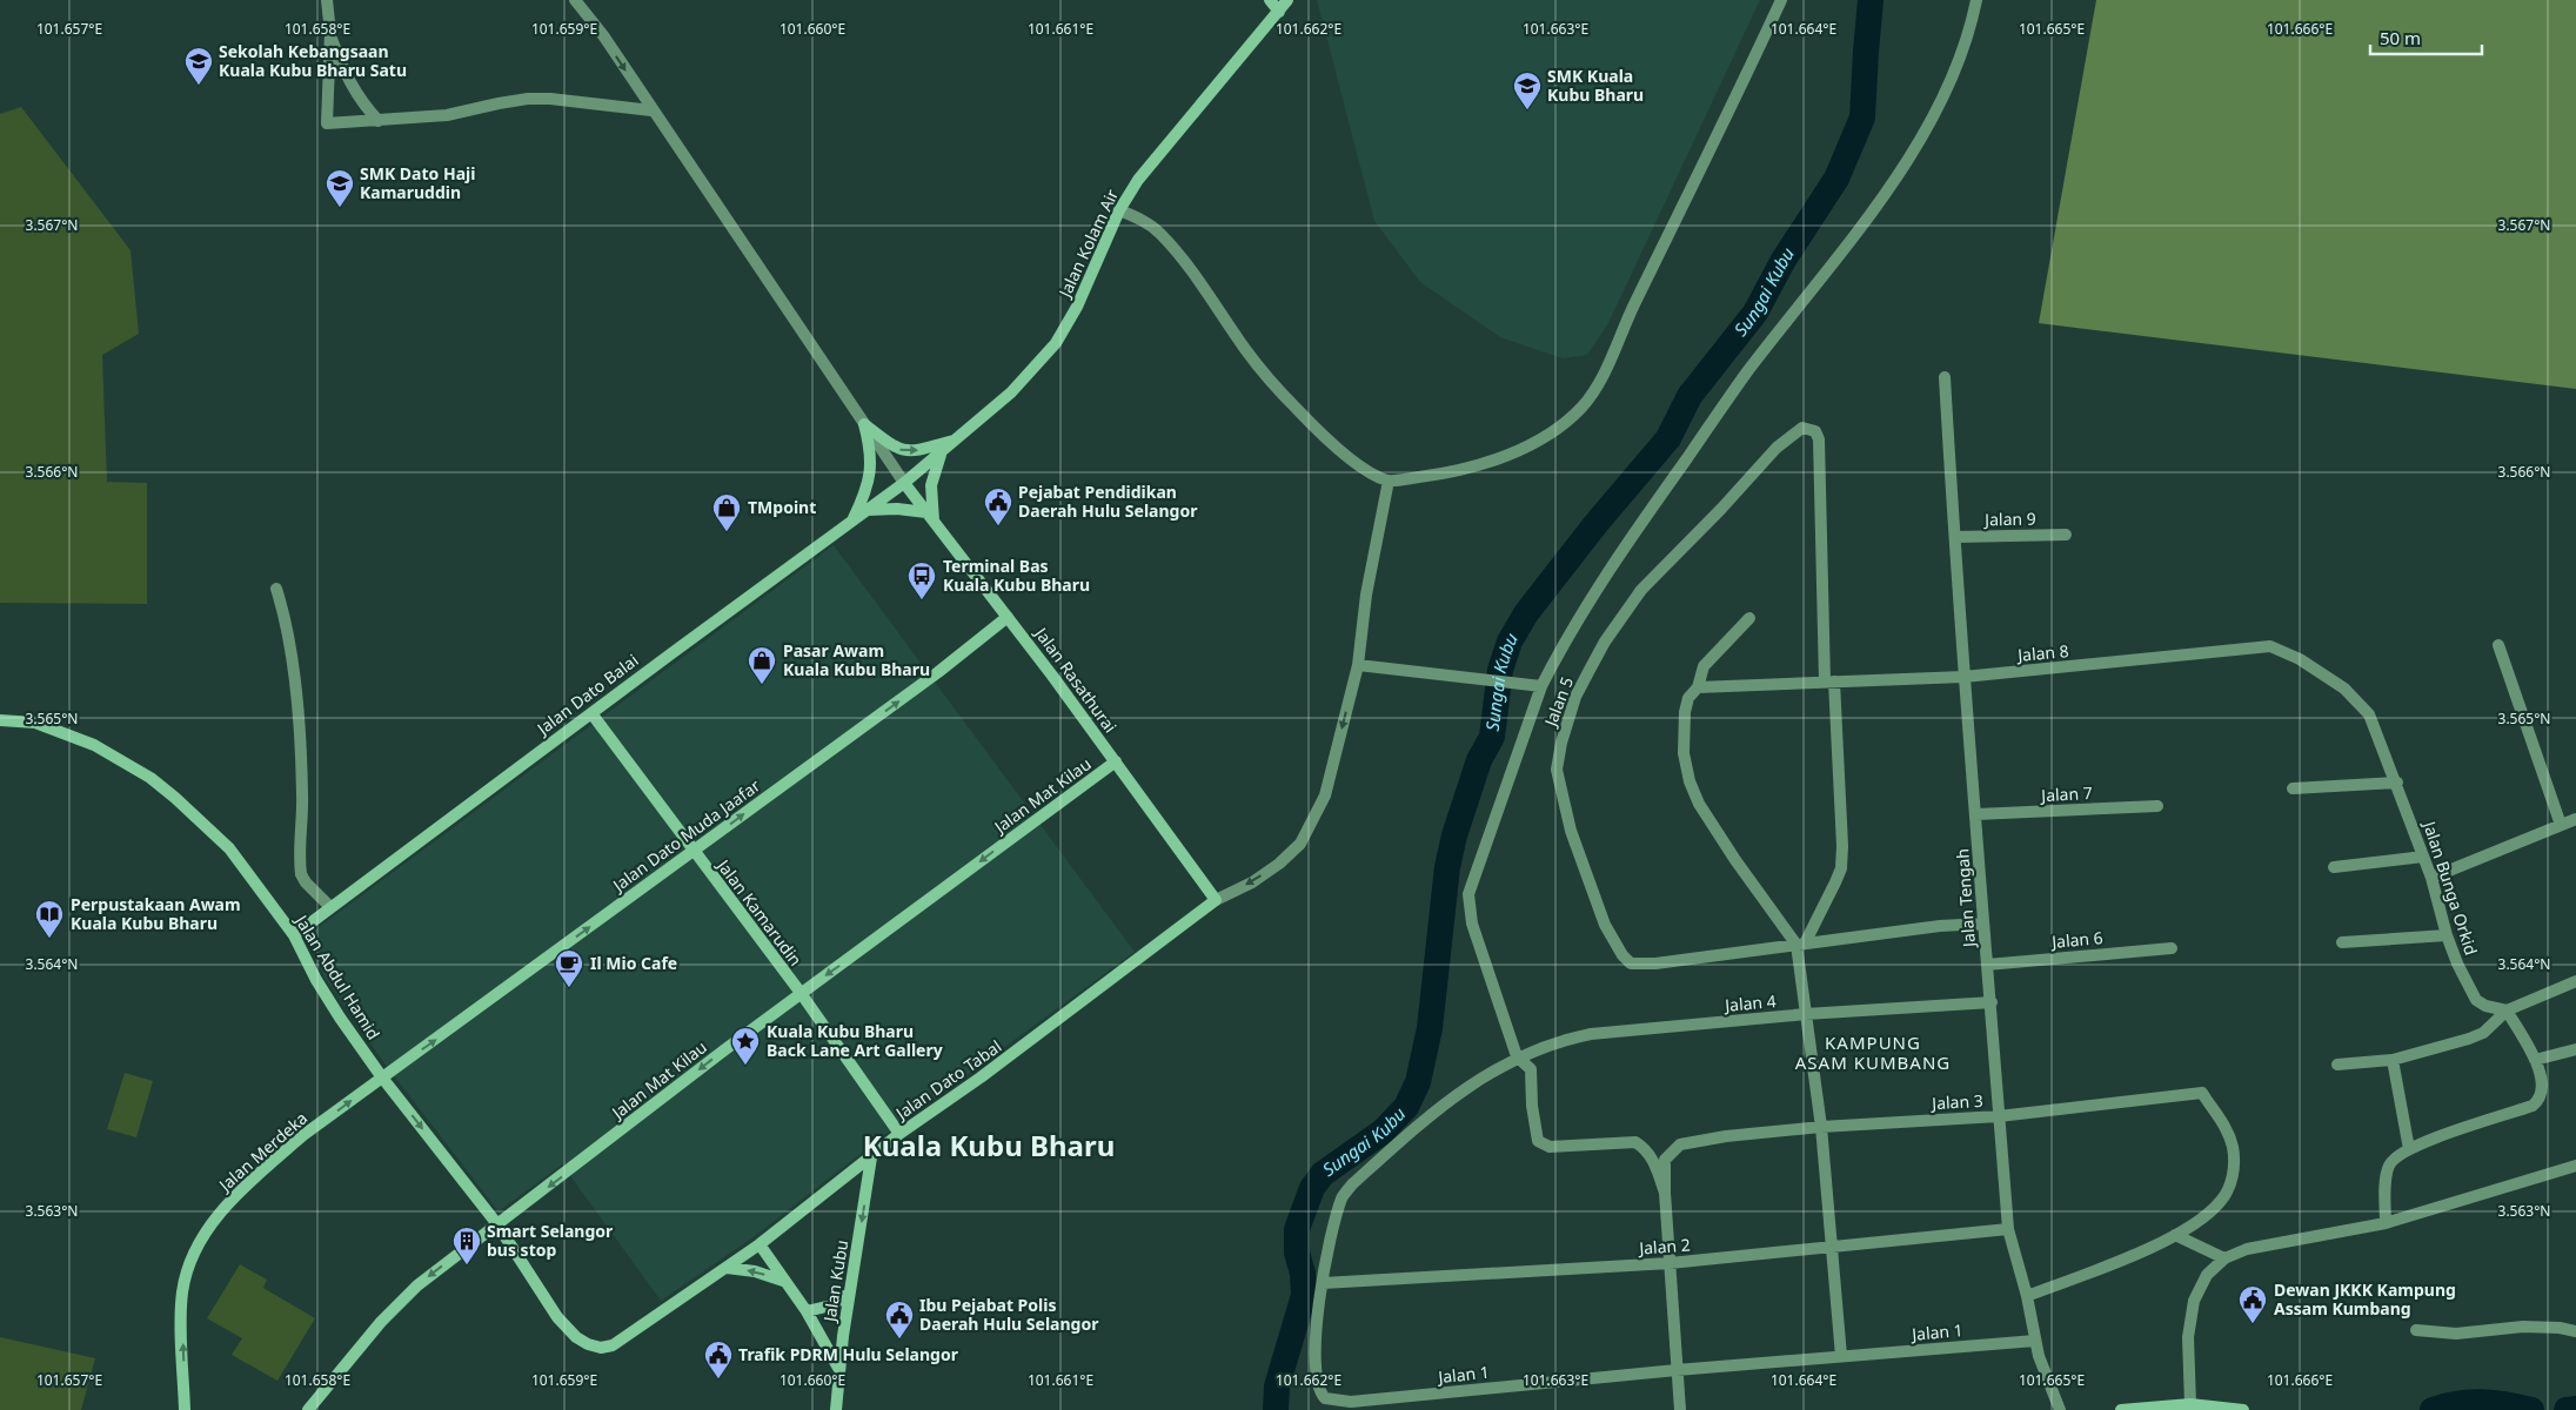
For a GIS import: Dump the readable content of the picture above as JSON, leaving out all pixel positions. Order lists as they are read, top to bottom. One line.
{"streets":{"street":["Jalan Kolam Air","Jalan 9","Jalan 8","Jalan Rasathurai","Jalan Dato Balai","Jalan 5","Jalan 7","Jalan Mat Kilau","Jalan Dato Muda Jaafar","Jalan Bunga Orkid","Jalan Tengah","Jalan Kamarudin","Jalan 6","Jalan Abdul Hamid","Jalan 4","Jalan Dato Tabal","Jalan 3","Jalan Merdeka","Jalan 2","Jalan Kubu","Jalan 1"]},"crossings":[["Jalan Kolam Air","Jalan Rasathurai"],["Jalan Kolam Air","Jalan Dato Balai"],["Jalan 9","Jalan Tengah"],["Jalan 8","Jalan 5"],["Jalan 8","Jalan Bunga Orkid"],["Jalan 8","Jalan Tengah"],["Jalan Rasathurai","Jalan Dato Balai"],["Jalan Rasathurai","Jalan Mat Kilau"],["Jalan Rasathurai","Jalan Dato Muda Jaafar"],["Jalan Rasathurai","Jalan Dato Tabal"],["Jalan Dato Balai","Jalan Kamarudin"],["Jalan Dato Balai","Jalan Abdul Hamid"],["Jalan 5","Jalan Tengah"],["Jalan 7","Jalan Tengah"],["Jalan Mat Kilau","Jalan Kamarudin"],["Jalan Mat Kilau","Jalan Abdul Hamid"],["Jalan Dato Muda Jaafar","Jalan Kamarudin"],["Jalan Dato Muda Jaafar","Jalan Abdul Hamid"],["Jalan Dato Muda Jaafar","Jalan Merdeka"],["Jalan Tengah","Jalan 6"],["Jalan Tengah","Jalan 4"],["Jalan Tengah","Jalan 3"],["Jalan Tengah","Jalan 2"],["Jalan Tengah","Jalan 1"],["Jalan Kamarudin","Jalan Dato Tabal"],["Jalan Abdul Hamid","Jalan Dato Tabal"],["Jalan Abdul Hamid","Jalan Merdeka"],["Jalan 4","Jalan 1"],["Jalan Dato Tabal","Jalan Kubu"],["Jalan 2","Jalan 1"]],"one_way":["Jalan Mat Kilau","Jalan Dato Muda Jaafar","Jalan Merdeka","Jalan Kubu"],"districts":["KAMPUNG ASAM KUMBANG","Kuala Kubu Bharu"],"water":["Sungai Kubu"],"places":{"school or university":["Sekolah Kebangsaan Kuala Kubu Bharu Satu","SMK Kuala Kubu Bharu","SMK Dato Haji Kamaruddin"],"public building":["Pejabat Pendidikan Daerah Hulu Selangor","Dewan JKKK Kampung Assam Kumbang","Ibu Pejabat Polis Daerah Hulu Selangor","Trafik PDRM Hulu Selangor"],"shop":["TMpoint","Pasar Awam Kuala Kubu Bharu"],"bus stop":["Terminal Bas Kuala Kubu Bharu"],"library":["Perpustakaan Awam Kuala Kubu Bharu"],"cafe":["Il Mio Cafe"],"place":["Kuala Kubu Bharu Back Lane Art Gallery"],"building":["Smart Selangor bus stop"]},"scale_bar":"50 m","coordinates":["101.657°E","101.658°E","101.659°E","101.660°E","101.661°E","101.662°E","101.663°E","101.664°E","101.665°E","101.666°E","3.567°N","3.566°N","3.565°N","3.564°N","3.563°N"]}
